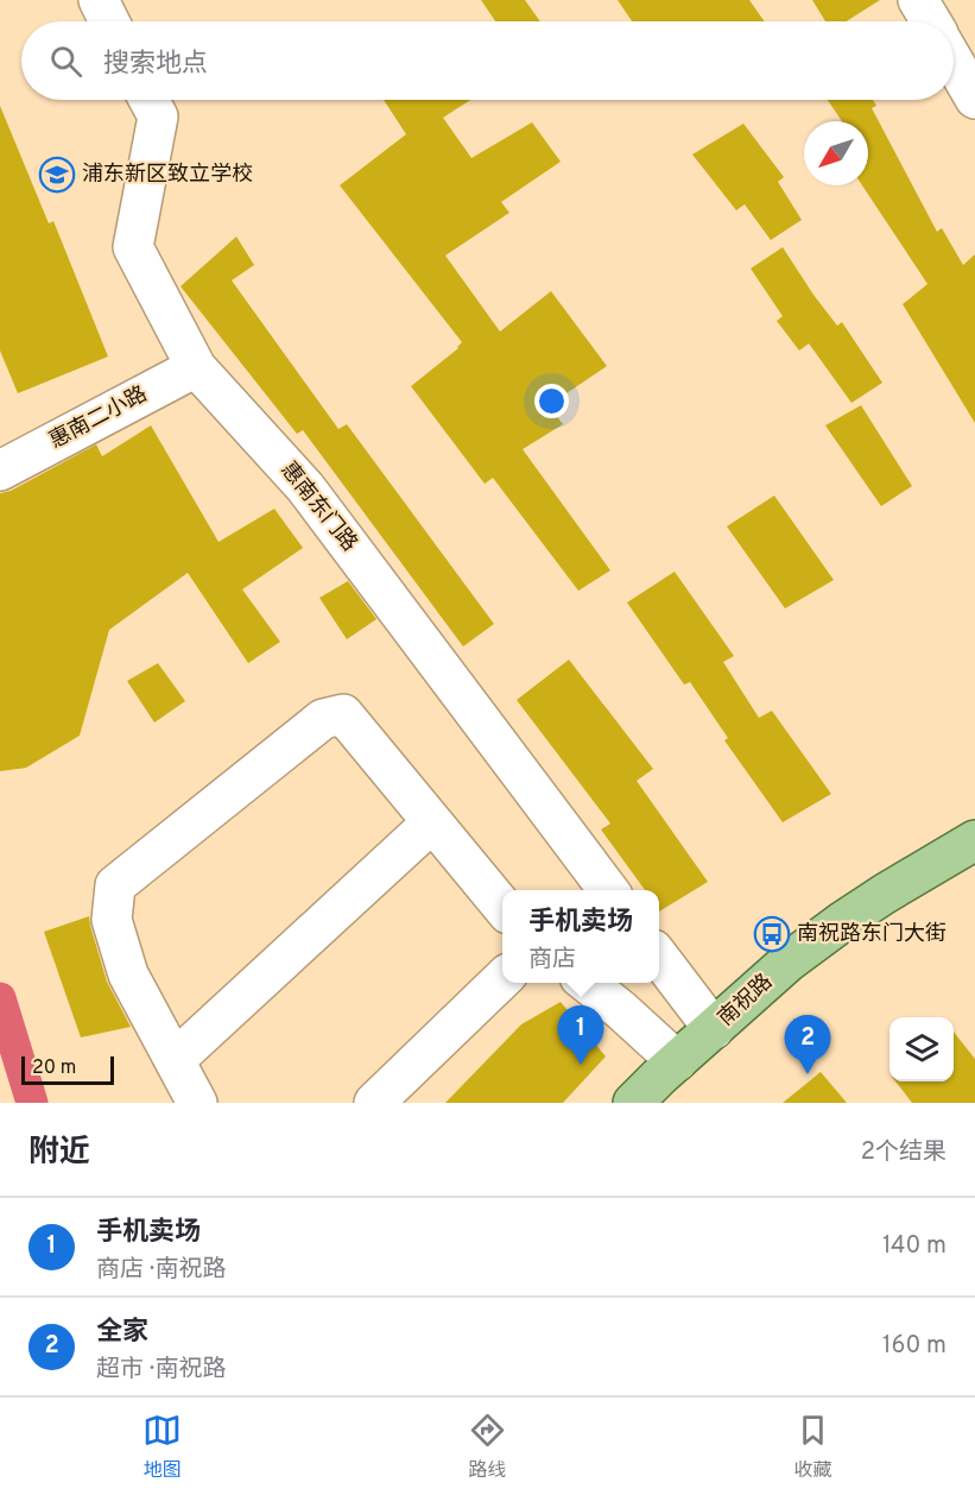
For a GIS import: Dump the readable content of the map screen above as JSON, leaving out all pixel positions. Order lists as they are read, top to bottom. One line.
{"streets":{"main road":["南祝路"],"street":["惠南二小路","惠南东门路"]},"crossings":[["惠南二小路","惠南东门路"]],"places":{"school or university":["浦东新区致立学校"],"bus stop":["南祝路东门大街"]},"scale_bar":"20 m","north":"bottom left","page":{"search":"搜索地点","popup":["手机卖场","商店"],"pins":["1","2"],"scale":"20 m","heading":["附近","2个结果"],"list":[{"mark":"1","name":"手机卖场","note":"商店 · 南祝路","value":"140 m"},{"mark":"2","name":"全家","note":"超市 · 南祝路","value":"160 m"}],"nav":["地图","路线","收藏"]}}
